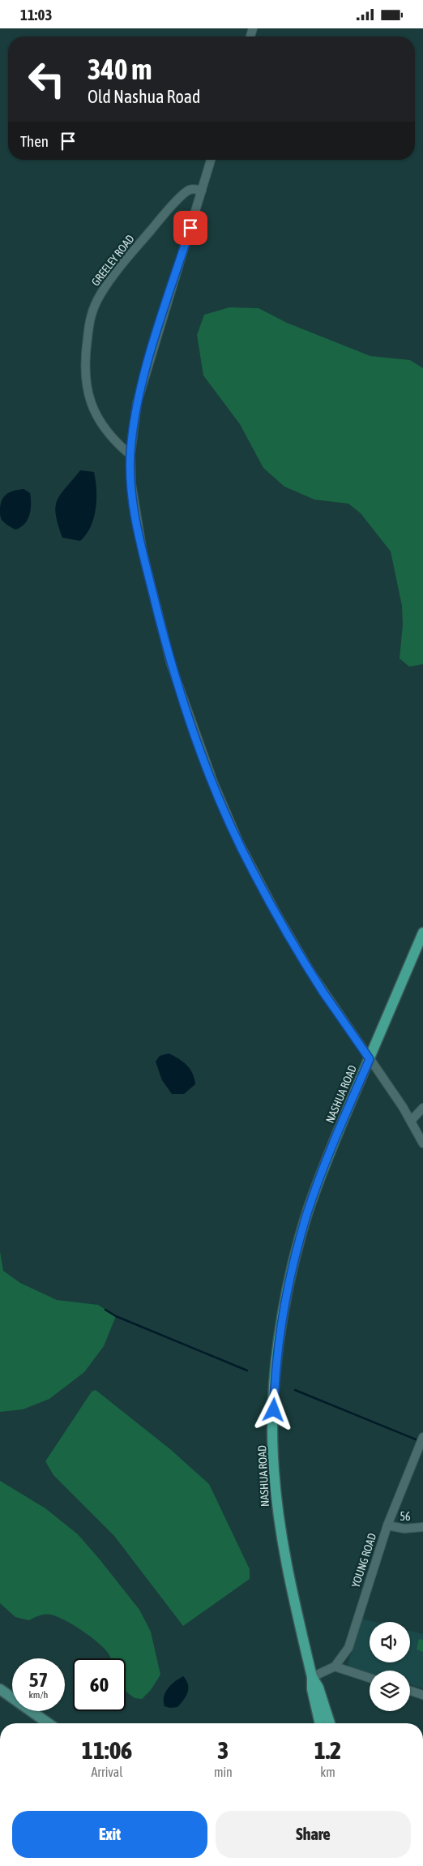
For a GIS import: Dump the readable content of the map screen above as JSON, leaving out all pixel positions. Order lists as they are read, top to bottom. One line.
{"streets":{"main road":["NASHUA ROAD"],"street":["GREELEY ROAD","56","YOUNG ROAD"]},"crossings":[["56","YOUNG ROAD"]],"page":{"status":"11:03","turn":["340 m","Old Nashua Road"],"then":"Then","speed":"57 km/h","limit":"60","eta":["11:06","Arrival","3","min","1.2","km"],"buttons":["Exit","Share"]}}
